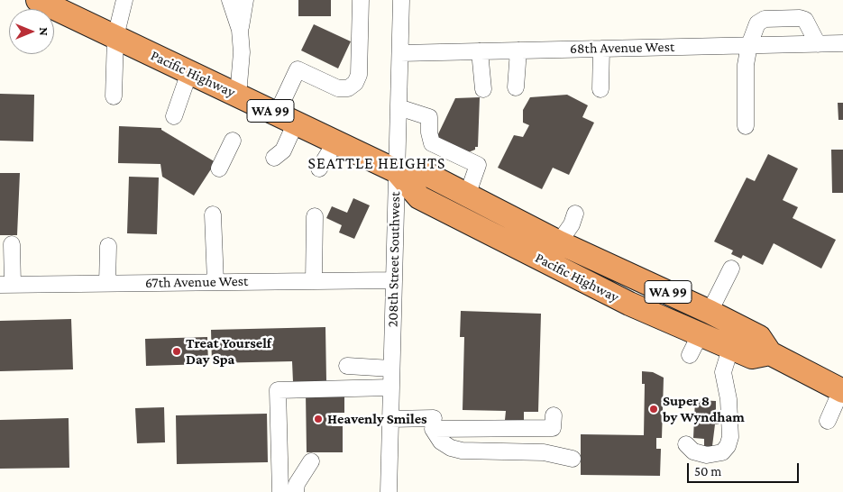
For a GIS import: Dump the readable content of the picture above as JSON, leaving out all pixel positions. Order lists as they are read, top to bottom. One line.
{"streets":{"highway":["Pacific Highway","WA 99"],"street":["68th Avenue West","208th Street Southwest","67th Avenue West"]},"crossings":[["68th Avenue West","208th Street Southwest"],["Pacific Highway","208th Street Southwest"],["208th Street Southwest","67th Avenue West"]],"districts":["SEATTLE HEIGHTS"],"places":["Treat Yourself Day Spa","Super 8 by Wyndham","Heavenly Smiles"],"scale_bar":"50 m","north":"right"}
